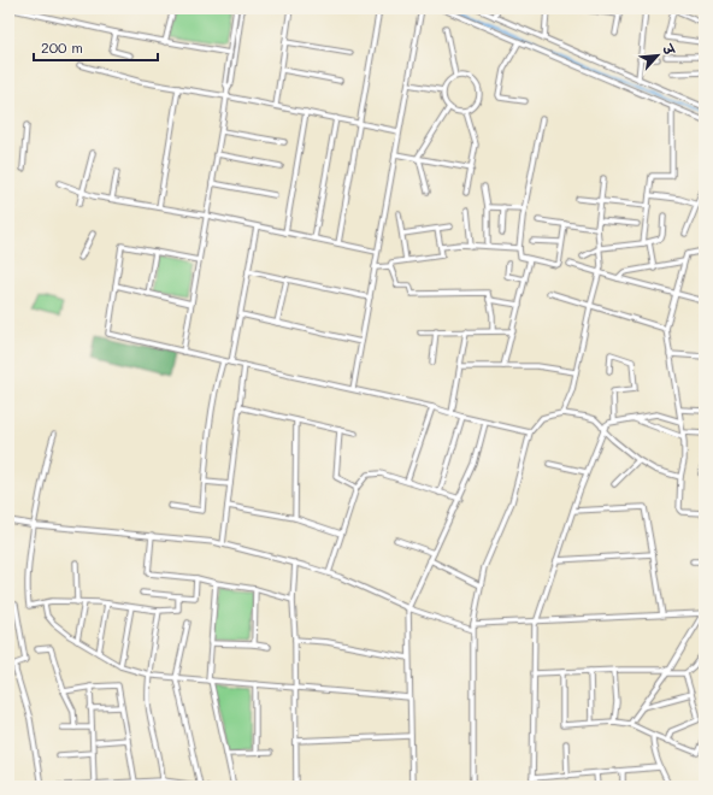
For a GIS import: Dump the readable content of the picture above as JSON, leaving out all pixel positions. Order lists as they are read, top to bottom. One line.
{"scale_bar":"200 m","north":"top right"}
